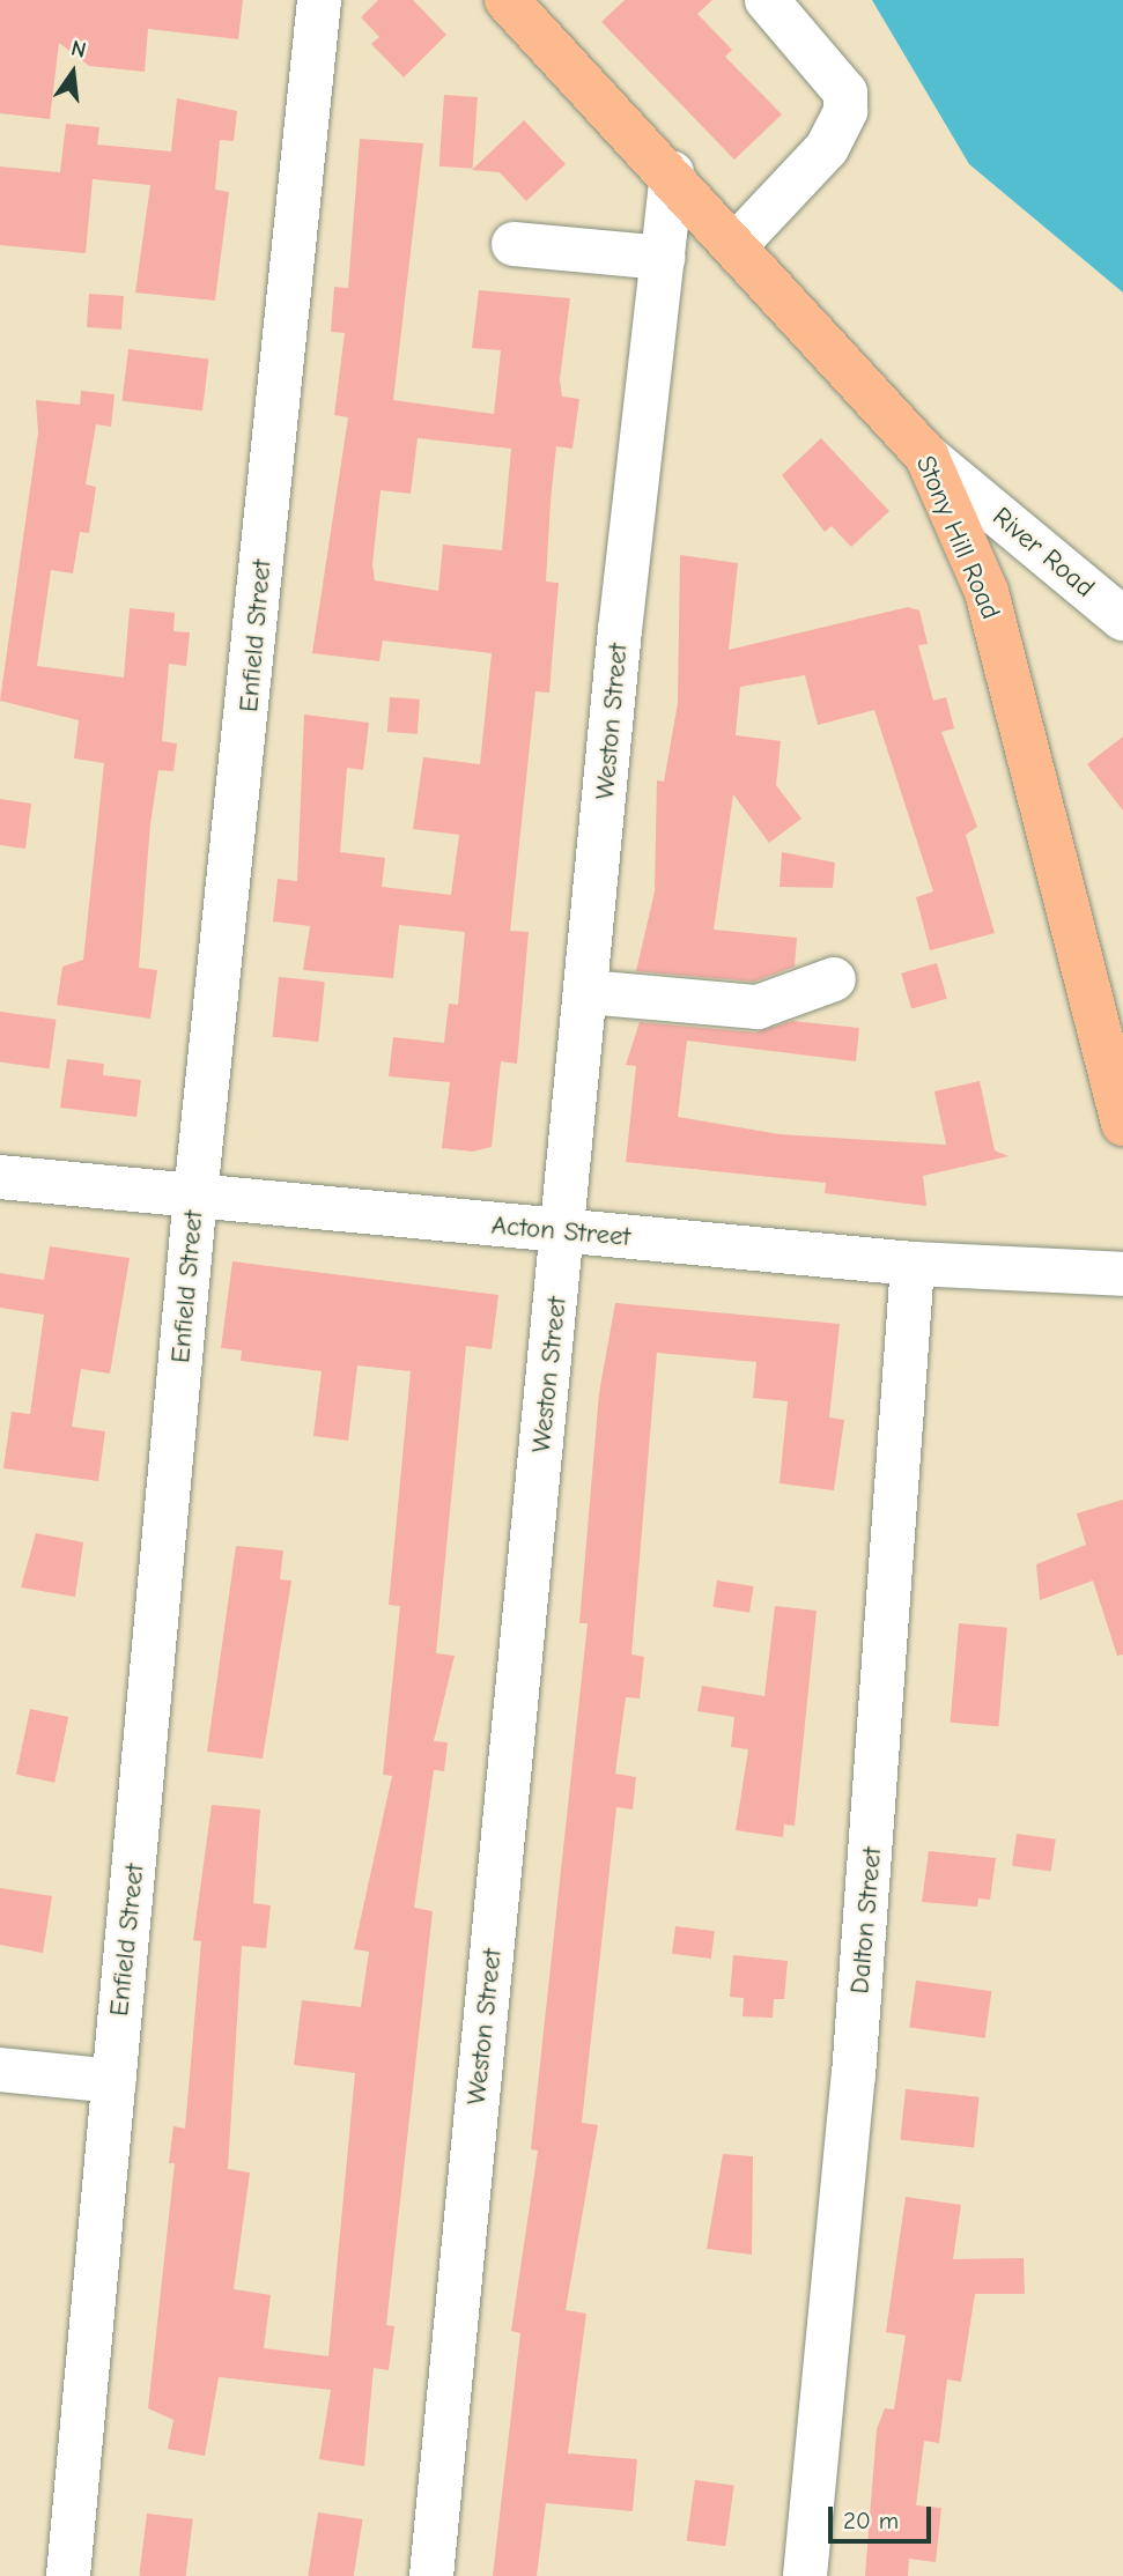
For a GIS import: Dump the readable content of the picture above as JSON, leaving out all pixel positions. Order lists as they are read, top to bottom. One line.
{"streets":{"main road":["Stony Hill Road"],"street":["River Road","Enfield Street","Weston Street","Acton Street","Dalton Street"]},"crossings":[["Stony Hill Road","River Road"],["Stony Hill Road","Weston Street"],["Enfield Street","Acton Street"],["Weston Street","Acton Street"],["Acton Street","Dalton Street"]],"scale_bar":"20 m","north":"top"}
